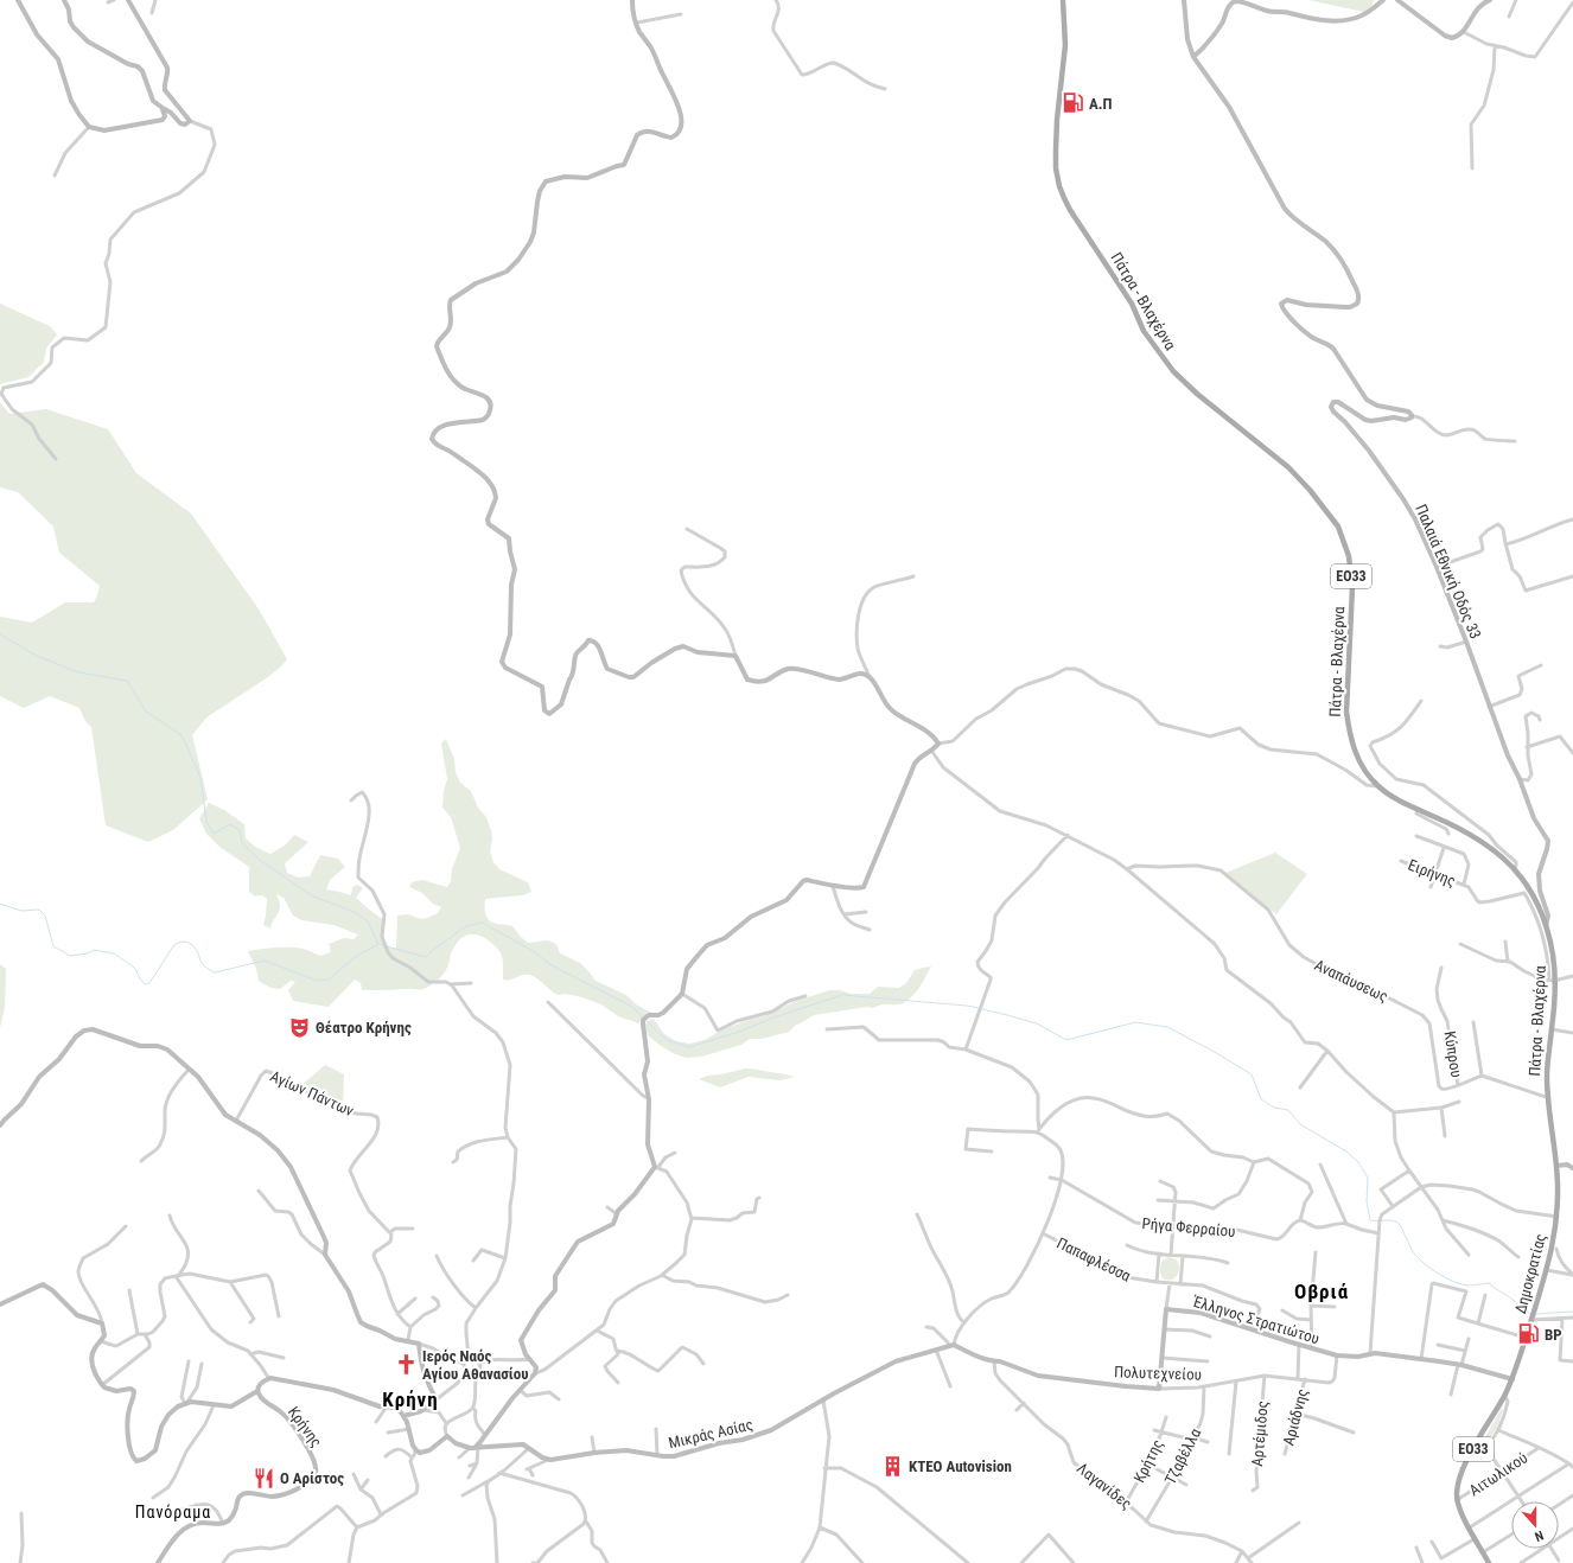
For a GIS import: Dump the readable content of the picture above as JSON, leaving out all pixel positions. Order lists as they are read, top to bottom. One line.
{"streets":{"main road":["Πάτρα - Βλαχέρνα","ΕΟ33","Δημοκρατίας"],"street":["Παλαιά Εθνική Οδός 33","Ειρήνης","Αναπάυσεως","Κύπρου","Αγίων Πάντων","Ρήγα Φερραίου","Παπαφλέσσα","Έλληνος Στρατιώτου","Πολυτεχνείου","Αριάδνης","Κρήνης","Μικράς Ασίας","Αρτέμιδος","Τζαβέλλα","Κρήτης","Αιτωλικού","Λαγανίδες"]},"crossings":[["Πάτρα - Βλαχέρνα","Παλαιά Εθνική Οδός 33"],["Πάτρα - Βλαχέρνα","Δημοκρατίας"],["Αναπάυσεως","Κύπρου"],["Παπαφλέσσα","Έλληνος Στρατιώτου"],["Δημοκρατίας","Αιτωλικού"],["Έλληνος Στρατιώτου","Πολυτεχνείου"],["Πολυτεχνείου","Αριάδνης"],["Πολυτεχνείου","Αρτέμιδος"],["Πολυτεχνείου","Τζαβέλλα"],["Πολυτεχνείου","Λαγανίδες"],["Τζαβέλλα","Λαγανίδες"],["Κρήτης","Λαγανίδες"]],"districts":["Οβριά","Κρήνη","Πανόραμα"],"places":{"fuel station":["Α.Π","BP"],"theatre":["Θέατρο Κρήνης"],"church":["Ιερός Ναός Αγίου Αθανασίου"],"building":["KTEO Autovision"],"restaurant":["Ο Αρίστος"]},"north":"bottom"}
